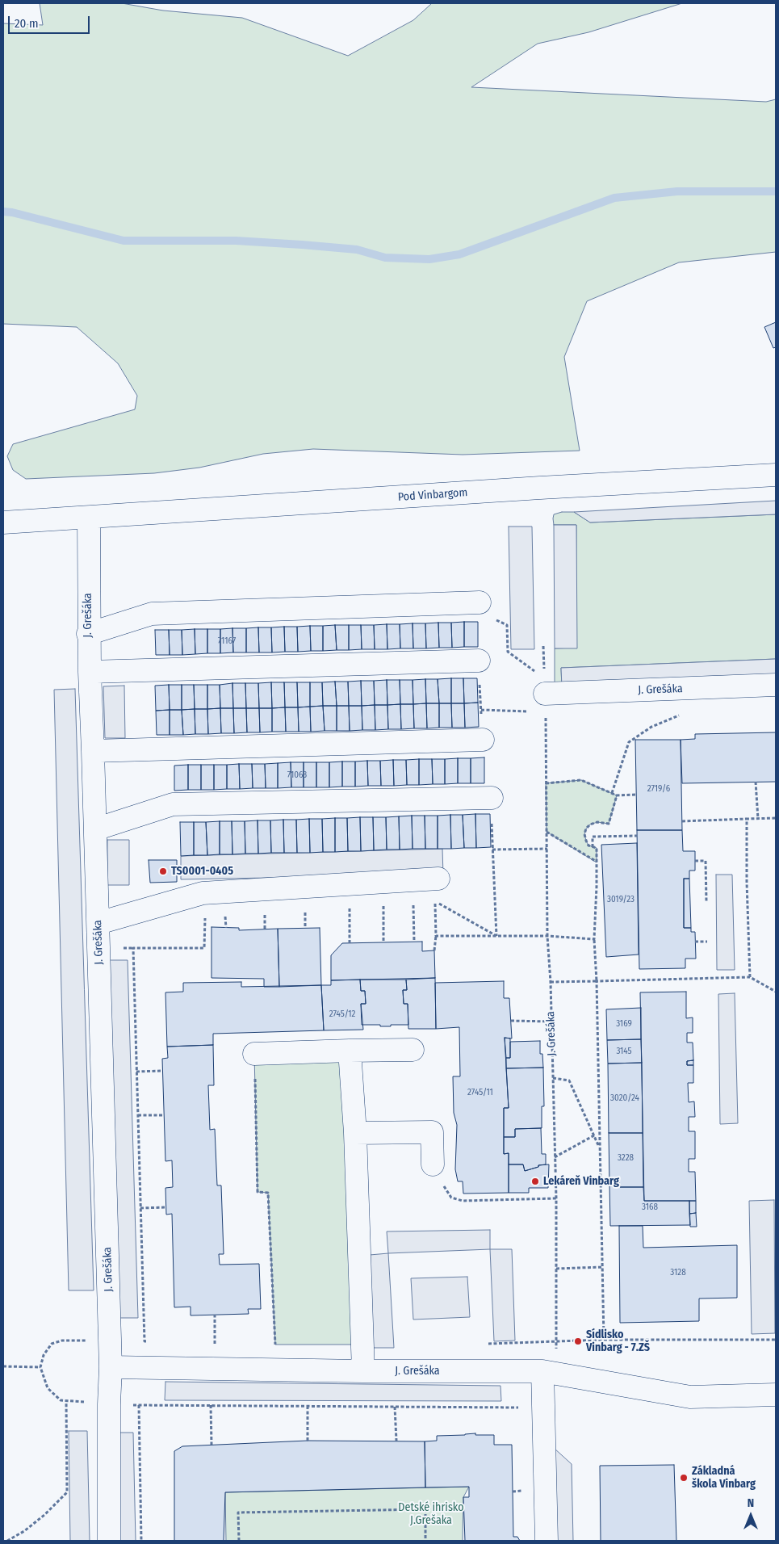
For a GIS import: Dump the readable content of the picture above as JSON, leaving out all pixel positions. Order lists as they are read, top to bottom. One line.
{"streets":{"street":["Pod Vinbargom","J. Grešáka"]},"crossings":[["Pod Vinbargom","J. Grešáka"]],"parks":["Detské ihrisko J.Grešaka"],"places":["TS0001-0405","Lekáreň Vinbarg","Sídlisko Vinbarg - 7.ZŠ","Základná škola Vinbarg"],"house_numbers":["71167","71063","2719/6","3019/23","2745/12","3169","3145","2745/11","3020/24","3228","3168","3128"],"scale_bar":"20 m","north":"top"}
